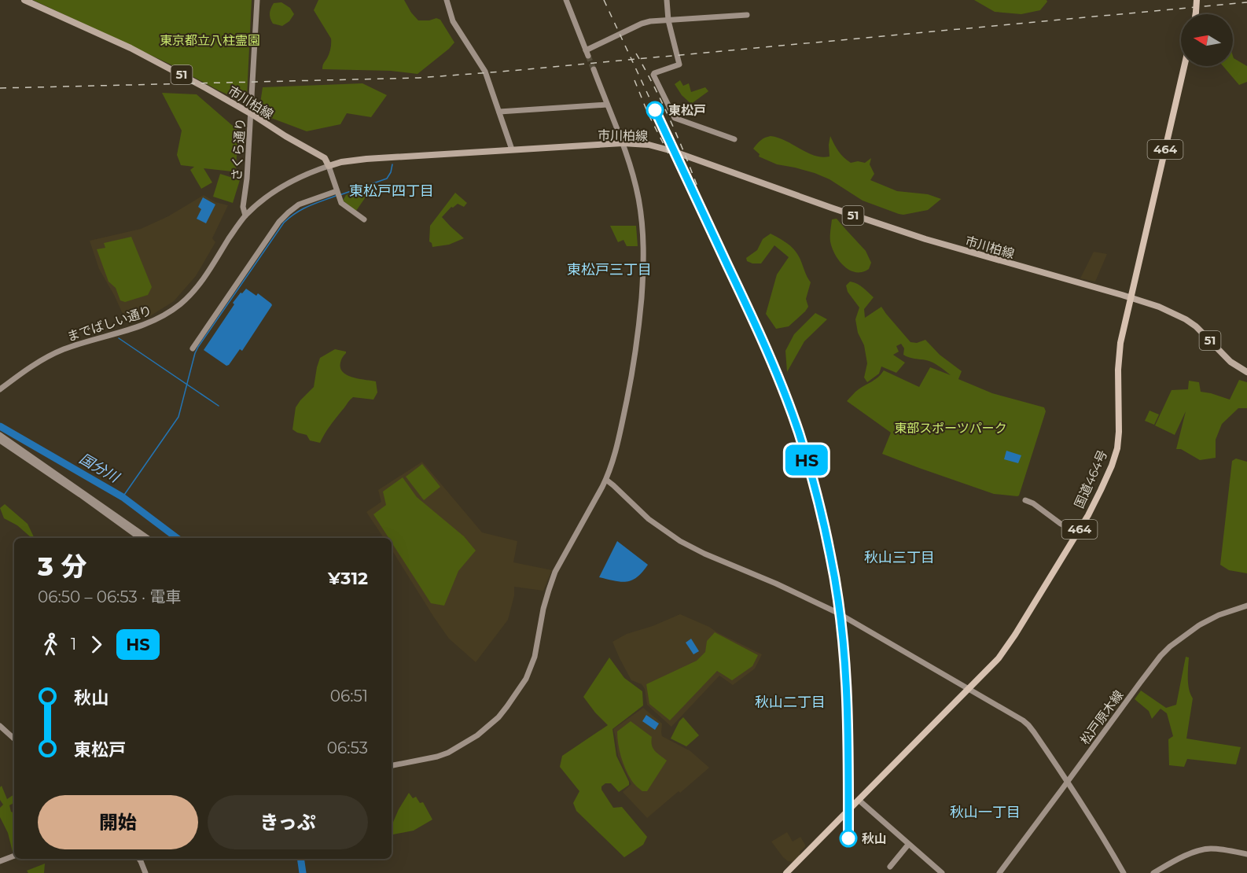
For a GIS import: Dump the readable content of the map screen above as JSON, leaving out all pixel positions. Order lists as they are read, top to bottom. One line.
{"streets":{"highway":["464","国道464号"],"main road":["51","市川柏線"],"street":["さくら通り","までばしい通り","松戸原木線"]},"crossings":[["市川柏線","さくら通り"],["市川柏線","までばしい通り"],["市川柏線","国道464号"],["さくら通り","までばしい通り"]],"districts":["東松戸四丁目","東松戸三丁目","秋山三丁目","秋山二丁目","秋山一丁目"],"water":["国分川"],"parks":["東京都立八柱霊園","東部スポーツパーク"],"places":["東松戸","秋山"],"north":"left","page":{"on_map":"HS","heading":["3 分","06:50 – 06:53 · 電車","¥312"],"legs":["1","HS"],"list":[{"name":"秋山","value":"06:51"},{"name":"東松戸","value":"06:53"}],"buttons":["開始","きっぷ"]}}
